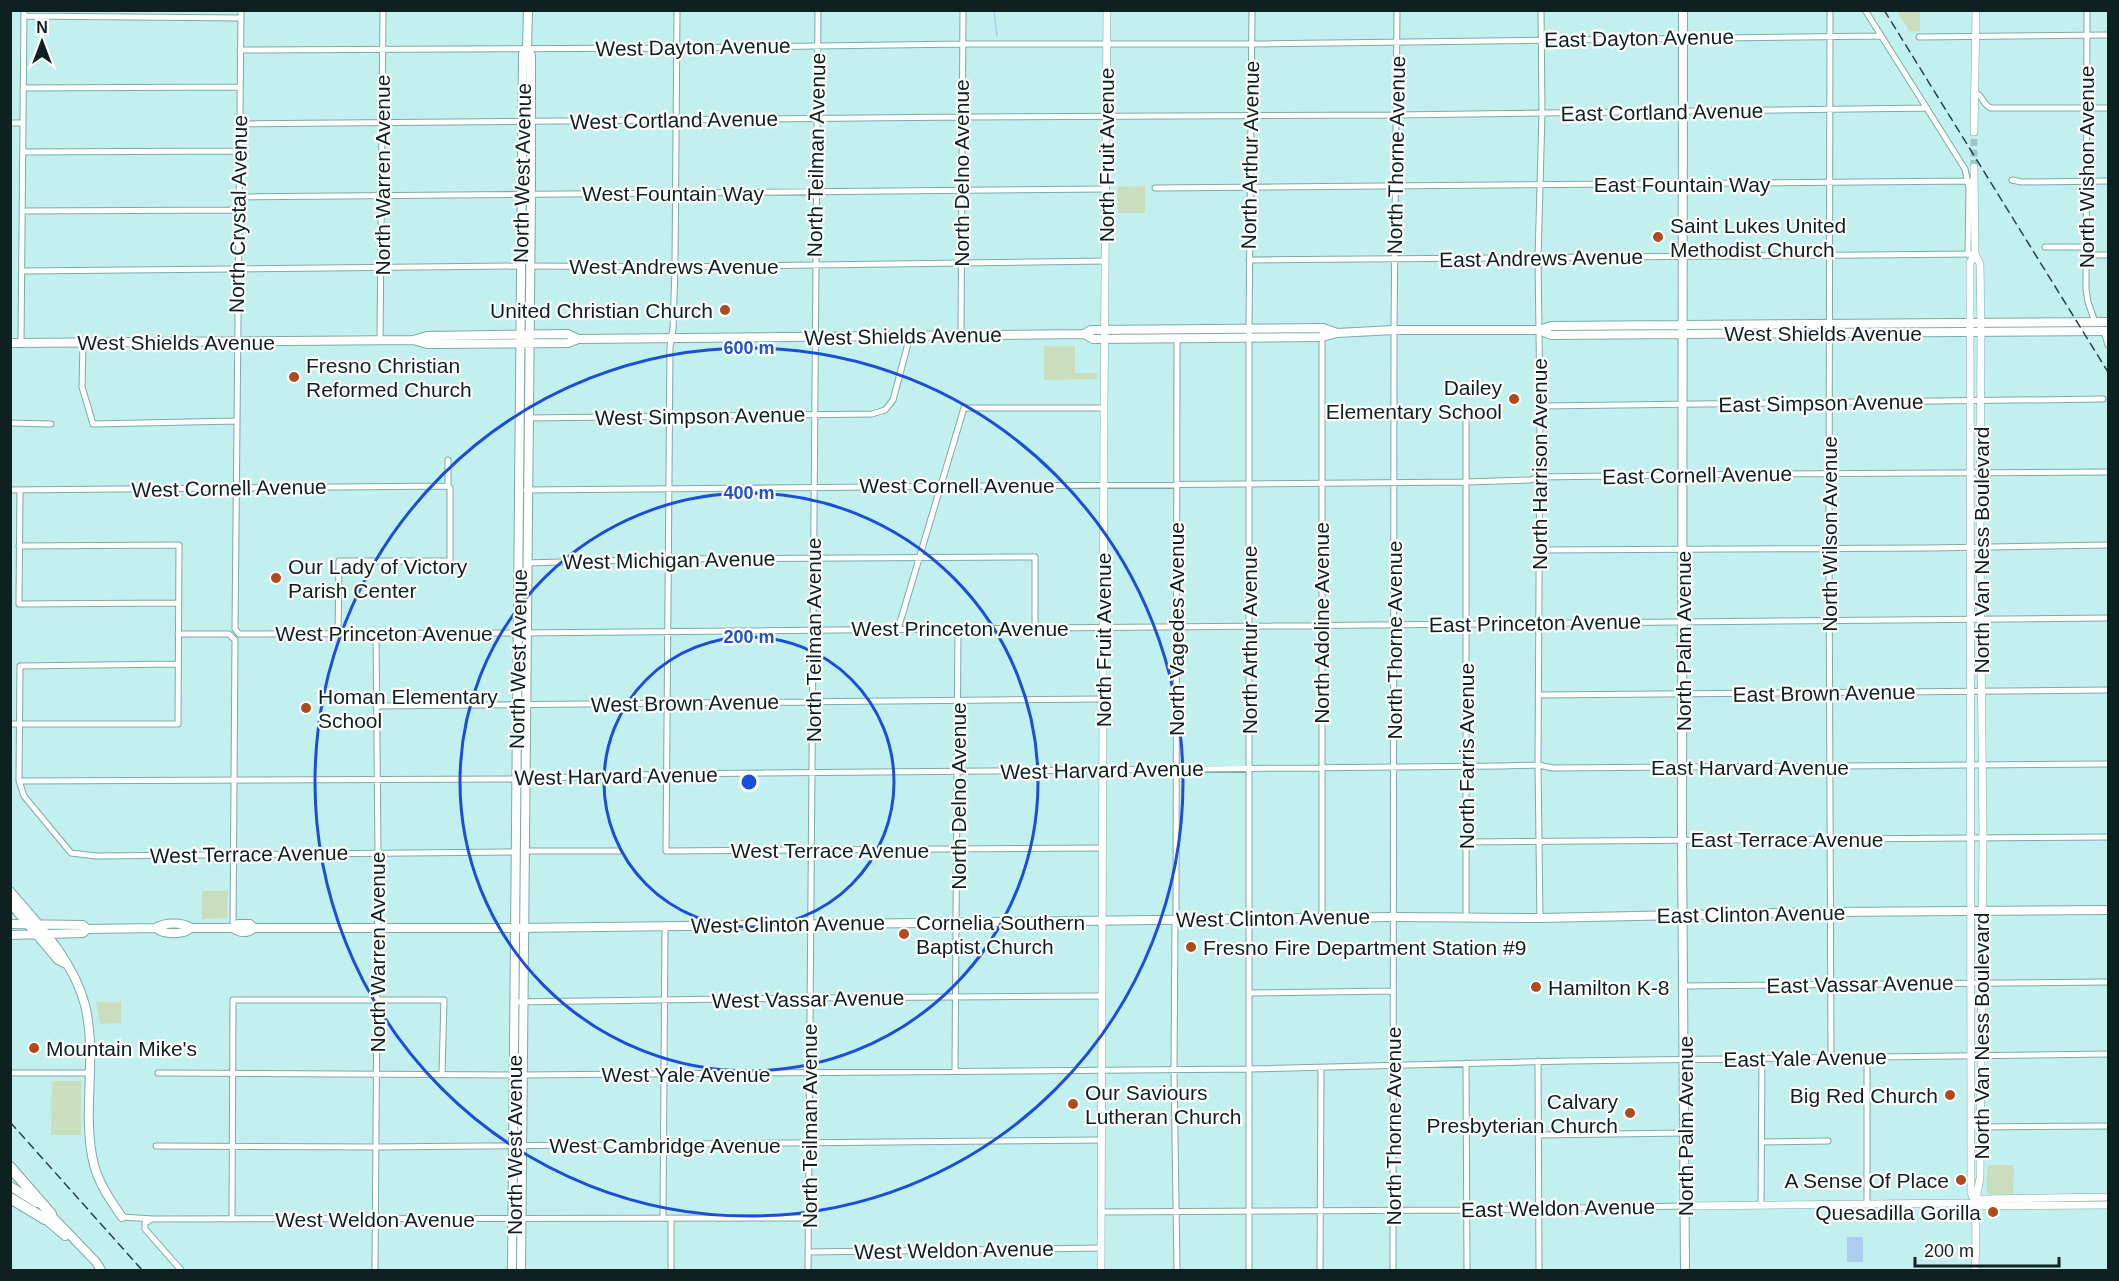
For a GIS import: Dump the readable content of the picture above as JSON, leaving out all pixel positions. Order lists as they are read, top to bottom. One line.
{"streets":{"main road":["North West Avenue","West Shields Avenue","North Palm Avenue","East Clinton Avenue","West Clinton Avenue"],"street":["East Dayton Avenue","West Dayton Avenue","East Cortland Avenue","West Cortland Avenue","North Teilman Avenue","North Fruit Avenue","North Arthur Avenue","North Thorne Avenue","North Wishon Avenue","North Delno Avenue","North Warren Avenue","East Fountain Way","West Fountain Way","North Crystal Avenue","East Andrews Avenue","West Andrews Avenue","East Simpson Avenue","West Simpson Avenue","North Harrison Avenue","East Cornell Avenue","West Cornell Avenue","North Wilson Avenue","North Van Ness Boulevard","West Michigan Avenue","North Adoline Avenue","East Princeton Avenue","West Princeton Avenue","North Vagedes Avenue","East Brown Avenue","West Brown Avenue","North Farris Avenue","East Harvard Avenue","West Harvard Avenue","East Terrace Avenue","West Terrace Avenue","East Vassar Avenue","West Vassar Avenue","East Yale Avenue","West Yale Avenue","West Cambridge Avenue","East Weldon Avenue","West Weldon Avenue"]},"crossings":[["East Dayton Avenue","West Dayton Avenue"],["East Dayton Avenue","North Thorne Avenue"],["East Dayton Avenue","North Harrison Avenue"],["East Dayton Avenue","North Wilson Avenue"],["East Dayton Avenue","North Palm Avenue"],["West Dayton Avenue","North Teilman Avenue"],["West Dayton Avenue","North Fruit Avenue"],["West Dayton Avenue","North Arthur Avenue"],["West Dayton Avenue","North Thorne Avenue"],["West Dayton Avenue","North West Avenue"],["West Dayton Avenue","North Delno Avenue"],["West Dayton Avenue","North Warren Avenue"],["West Dayton Avenue","North Crystal Avenue"],["East Cortland Avenue","West Cortland Avenue"],["East Cortland Avenue","North Thorne Avenue"],["East Cortland Avenue","North Harrison Avenue"],["East Cortland Avenue","North Wilson Avenue"],["East Cortland Avenue","North Palm Avenue"],["West Cortland Avenue","North Teilman Avenue"],["West Cortland Avenue","North Fruit Avenue"],["West Cortland Avenue","North Arthur Avenue"],["West Cortland Avenue","North Thorne Avenue"],["West Cortland Avenue","North West Avenue"],["West Cortland Avenue","North Delno Avenue"],["West Cortland Avenue","North Warren Avenue"],["West Cortland Avenue","North Crystal Avenue"],["North Teilman Avenue","West Fountain Way"],["North Teilman Avenue","West Andrews Avenue"],["North Teilman Avenue","West Shields Avenue"],["North Teilman Avenue","West Simpson Avenue"],["North Teilman Avenue","West Cornell Avenue"],["North Teilman Avenue","West Michigan Avenue"],["North Teilman Avenue","West Princeton Avenue"],["North Teilman Avenue","West Brown Avenue"],["North Teilman Avenue","West Harvard Avenue"],["North Teilman Avenue","West Terrace Avenue"],["North Teilman Avenue","West Clinton Avenue"],["North Teilman Avenue","West Vassar Avenue"],["North Teilman Avenue","West Yale Avenue"],["North Teilman Avenue","West Cambridge Avenue"],["North Teilman Avenue","West Weldon Avenue"],["North Fruit Avenue","West Fountain Way"],["North Fruit Avenue","West Andrews Avenue"],["North Fruit Avenue","West Shields Avenue"],["North Fruit Avenue","West Cornell Avenue"],["North Fruit Avenue","West Princeton Avenue"],["North Fruit Avenue","West Brown Avenue"],["North Fruit Avenue","West Harvard Avenue"],["North Fruit Avenue","West Terrace Avenue"],["North Fruit Avenue","West Clinton Avenue"],["North Fruit Avenue","West Vassar Avenue"],["North Fruit Avenue","West Yale Avenue"],["North Fruit Avenue","West Cambridge Avenue"],["North Fruit Avenue","West Weldon Avenue"],["North Arthur Avenue","West Shields Avenue"],["North Arthur Avenue","West Cornell Avenue"],["North Arthur Avenue","West Princeton Avenue"],["North Arthur Avenue","West Harvard Avenue"],["North Arthur Avenue","West Clinton Avenue"],["North Arthur Avenue","West Yale Avenue"],["North Thorne Avenue","East Fountain Way"],["North Thorne Avenue","East Andrews Avenue"],["North Thorne Avenue","West Shields Avenue"],["North Thorne Avenue","East Cornell Avenue"],["North Thorne Avenue","West Cornell Avenue"],["North Thorne Avenue","East Princeton Avenue"],["North Thorne Avenue","West Princeton Avenue"],["North Thorne Avenue","East Harvard Avenue"],["North Thorne Avenue","West Harvard Avenue"],["North Thorne Avenue","East Clinton Avenue"],["North Thorne Avenue","West Clinton Avenue"],["North Thorne Avenue","East Yale Avenue"],["North Thorne Avenue","West Yale Avenue"],["North Thorne Avenue","East Weldon Avenue"],["North Wishon Avenue","West Shields Avenue"],["North West Avenue","West Fountain Way"],["North West Avenue","West Andrews Avenue"],["North West Avenue","West Shields Avenue"],["North West Avenue","West Simpson Avenue"],["North West Avenue","West Cornell Avenue"],["North West Avenue","West Michigan Avenue"],["North West Avenue","West Princeton Avenue"],["North West Avenue","West Brown Avenue"],["North West Avenue","West Harvard Avenue"],["North West Avenue","West Terrace Avenue"],["North West Avenue","West Clinton Avenue"],["North West Avenue","West Vassar Avenue"],["North West Avenue","West Yale Avenue"],["North West Avenue","West Cambridge Avenue"],["North West Avenue","West Weldon Avenue"],["North Delno Avenue","West Fountain Way"],["North Delno Avenue","West Andrews Avenue"],["North Delno Avenue","West Shields Avenue"],["North Delno Avenue","West Princeton Avenue"],["North Delno Avenue","West Brown Avenue"],["North Delno Avenue","West Harvard Avenue"],["North Delno Avenue","West Terrace Avenue"],["North Delno Avenue","West Clinton Avenue"],["North Delno Avenue","West Vassar Avenue"],["North Delno Avenue","West Yale Avenue"],["North Warren Avenue","West Fountain Way"],["North Warren Avenue","West Andrews Avenue"],["North Warren Avenue","West Shields Avenue"],["North Warren Avenue","West Princeton Avenue"],["North Warren Avenue","West Brown Avenue"],["North Warren Avenue","West Harvard Avenue"],["North Warren Avenue","West Terrace Avenue"],["North Warren Avenue","West Clinton Avenue"],["North Warren Avenue","West Yale Avenue"],["North Warren Avenue","West Cambridge Avenue"],["North Warren Avenue","West Weldon Avenue"],["East Fountain Way","North Harrison Avenue"],["East Fountain Way","North Wilson Avenue"],["East Fountain Way","North Palm Avenue"],["West Fountain Way","North Crystal Avenue"],["North Crystal Avenue","West Andrews Avenue"],["North Crystal Avenue","West Shields Avenue"],["North Crystal Avenue","West Cornell Avenue"],["North Crystal Avenue","West Princeton Avenue"],["North Crystal Avenue","West Harvard Avenue"],["North Crystal Avenue","West Terrace Avenue"],["North Crystal Avenue","West Clinton Avenue"],["East Andrews Avenue","North Harrison Avenue"],["East Andrews Avenue","North Wilson Avenue"],["East Andrews Avenue","North Van Ness Boulevard"],["East Andrews Avenue","North Palm Avenue"],["West Shields Avenue","West Simpson Avenue"],["West Shields Avenue","North Harrison Avenue"],["West Shields Avenue","North Wilson Avenue"],["West Shields Avenue","North Van Ness Boulevard"],["West Shields Avenue","North Adoline Avenue"],["West Shields Avenue","North Vagedes Avenue"],["West Shields Avenue","North Palm Avenue"],["East Simpson Avenue","North Harrison Avenue"],["East Simpson Avenue","North Wilson Avenue"],["East Simpson Avenue","North Van Ness Boulevard"],["East Simpson Avenue","North Palm Avenue"],["North Harrison Avenue","East Cornell Avenue"],["North Harrison Avenue","East Princeton Avenue"],["North Harrison Avenue","East Brown Avenue"],["North Harrison Avenue","East Harvard Avenue"],["North Harrison Avenue","East Terrace Avenue"],["North Harrison Avenue","East Clinton Avenue"],["East Cornell Avenue","West Cornell Avenue"],["East Cornell Avenue","North Wilson Avenue"],["East Cornell Avenue","North Van Ness Boulevard"],["East Cornell Avenue","North Palm Avenue"],["East Cornell Avenue","North Farris Avenue"],["West Cornell Avenue","North Adoline Avenue"],["West Cornell Avenue","North Vagedes Avenue"],["North Wilson Avenue","East Princeton Avenue"],["North Wilson Avenue","East Brown Avenue"],["North Wilson Avenue","East Harvard Avenue"],["North Wilson Avenue","East Terrace Avenue"],["North Wilson Avenue","East Clinton Avenue"],["North Wilson Avenue","East Vassar Avenue"],["North Wilson Avenue","East Yale Avenue"],["North Van Ness Boulevard","East Princeton Avenue"],["North Van Ness Boulevard","East Brown Avenue"],["North Van Ness Boulevard","East Harvard Avenue"],["North Van Ness Boulevard","East Terrace Avenue"],["North Van Ness Boulevard","East Clinton Avenue"],["North Van Ness Boulevard","East Vassar Avenue"],["North Van Ness Boulevard","East Yale Avenue"],["North Van Ness Boulevard","East Weldon Avenue"],["West Michigan Avenue","West Princeton Avenue"],["North Adoline Avenue","West Princeton Avenue"],["North Adoline Avenue","West Harvard Avenue"],["North Adoline Avenue","West Clinton Avenue"],["East Princeton Avenue","West Princeton Avenue"],["East Princeton Avenue","North Palm Avenue"],["East Princeton Avenue","North Farris Avenue"],["West Princeton Avenue","North Vagedes Avenue"],["North Vagedes Avenue","West Harvard Avenue"],["North Vagedes Avenue","West Clinton Avenue"],["North Vagedes Avenue","West Yale Avenue"],["North Palm Avenue","East Brown Avenue"],["North Palm Avenue","East Harvard Avenue"],["North Palm Avenue","East Terrace Avenue"],["North Palm Avenue","East Clinton Avenue"],["North Palm Avenue","East Vassar Avenue"],["North Palm Avenue","East Yale Avenue"],["North Palm Avenue","East Weldon Avenue"],["North Farris Avenue","East Harvard Avenue"],["North Farris Avenue","East Terrace Avenue"],["North Farris Avenue","East Clinton Avenue"],["East Harvard Avenue","West Harvard Avenue"],["West Harvard Avenue","West Terrace Avenue"],["East Clinton Avenue","West Clinton Avenue"],["East Yale Avenue","West Yale Avenue"]],"places":["Saint Lukes United Methodist Church","United Christian Church","Fresno Christian Reformed Church","Dailey Elementary School","Our Lady of Victory Parish Center","Homan Elementary School","Cornelia Southern Baptist Church","Fresno Fire Department Station #9","Hamilton K-8","Mountain Mike's","Big Red Church","Our Saviours Lutheran Church","Calvary Presbyterian Church","A Sense Of Place","Quesadilla Gorilla"],"scale_bar":"200 m","north":"top","rings":["600 m","400 m","200 m"]}
